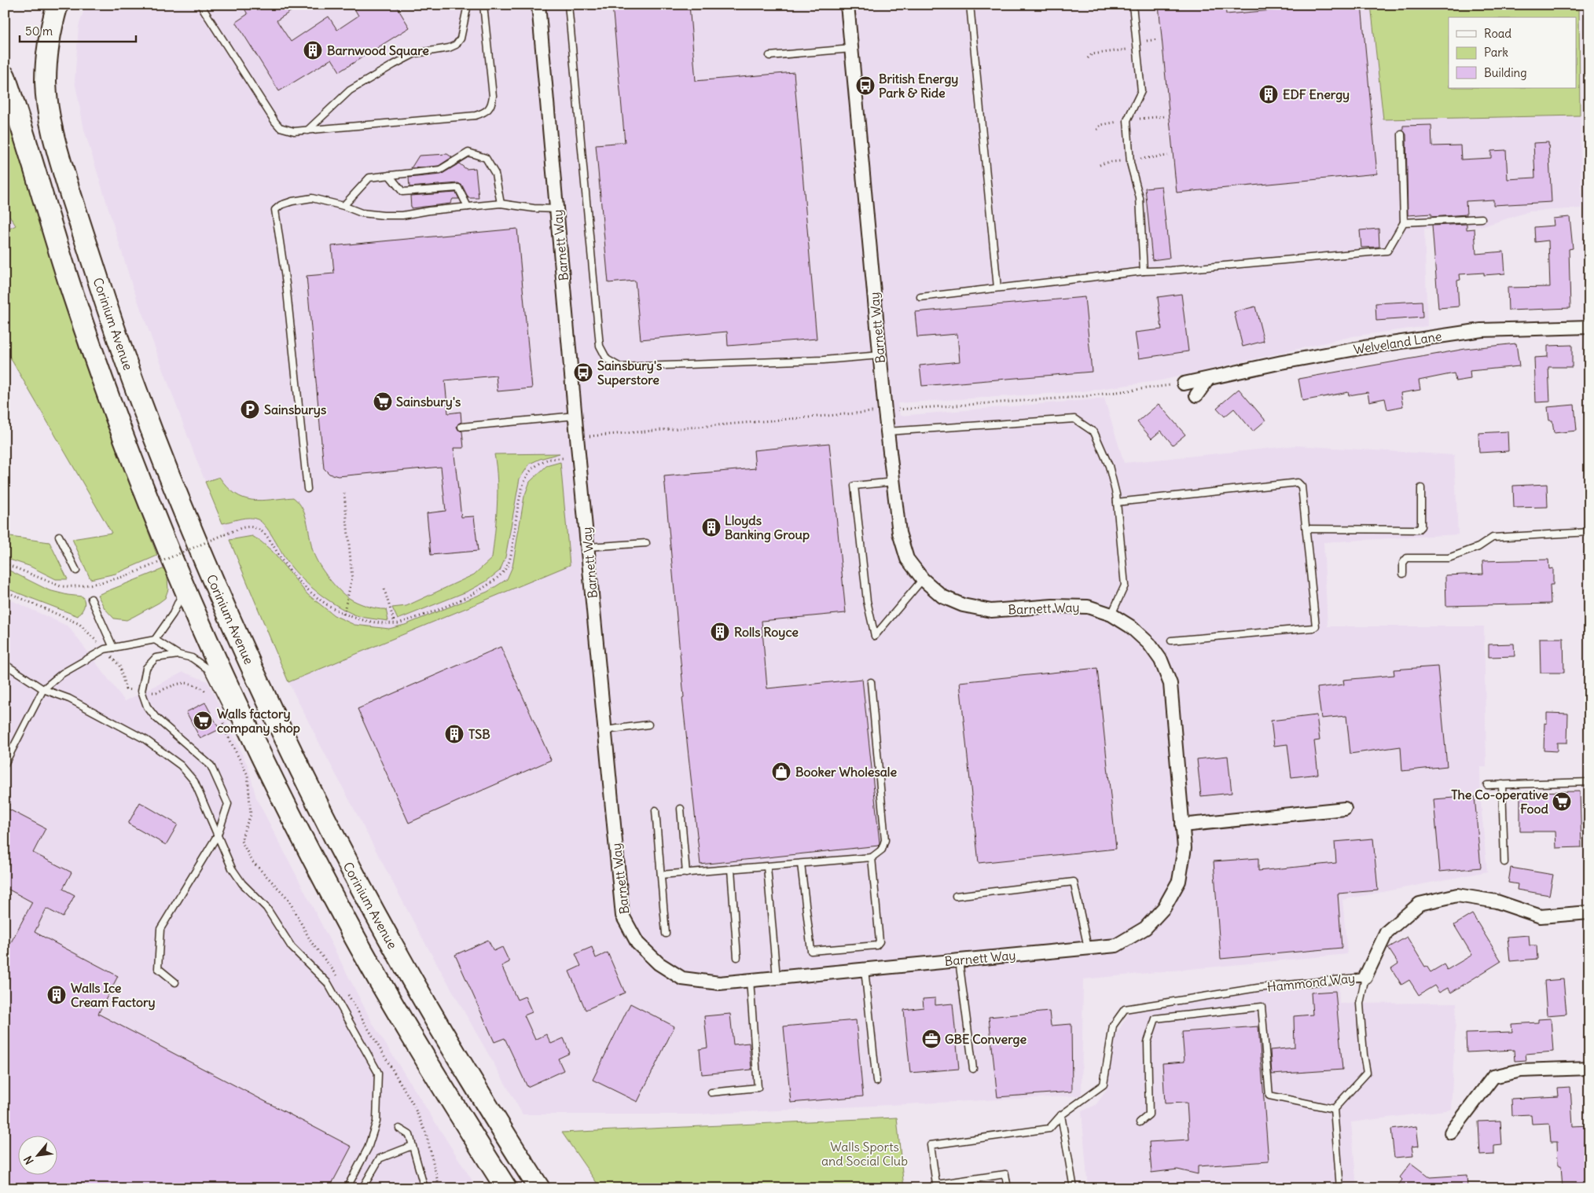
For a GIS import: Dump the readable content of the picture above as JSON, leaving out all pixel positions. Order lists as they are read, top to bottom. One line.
{"streets":{"highway":["Corinium Avenue"],"street":["Barnett Way","Welveland Lane","Hammond Way"]},"parks":["Walls Sports and Social Club"],"places":{"building":["Barnwood Square","EDF Energy","Lloyds Banking Group","Rolls Royce","TSB","Walls Ice Cream Factory"],"bus stop":["British Energy Park & Ride","Sainsbury's Superstore"],"supermarket":["Sainsbury's","Walls factory company shop","The Co-operative Food"],"parking":["Sainsburys"],"shop":["Booker Wholesale"],"office":["GBE Converge"]},"legend":["Road","Park","Building"],"scale_bar":"50 m","north":"bottom left"}
